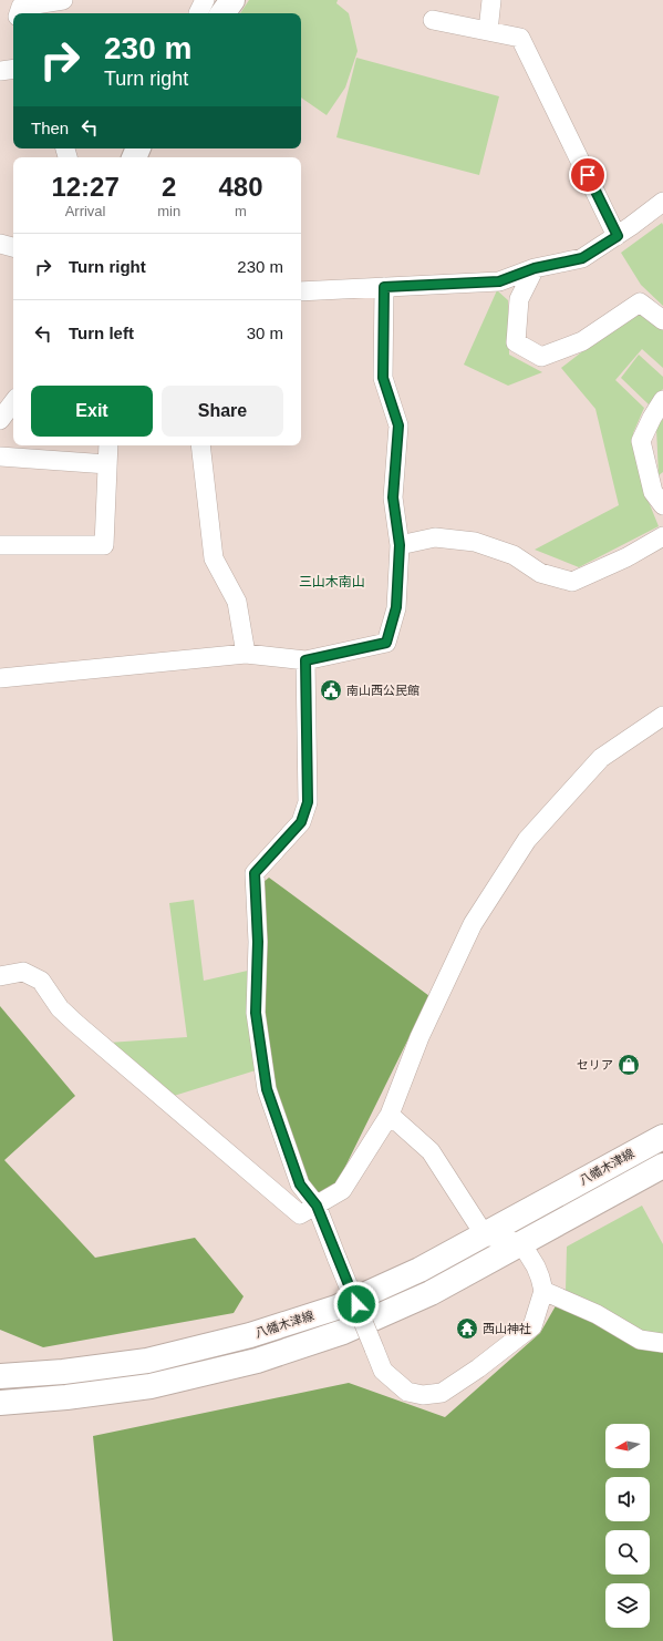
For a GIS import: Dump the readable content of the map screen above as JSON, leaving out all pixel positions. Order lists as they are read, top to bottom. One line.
{"streets":{"main road":["八幡木津線"]},"districts":["三山木南山"],"places":{"public building":["南山西公民館"],"shop":["セリア"],"temple":["西山神社"]},"north":"left","page":{"turn":["230 m","Turn right"],"then":"Then","eta":["12:27","Arrival","2","min","480","m"],"list":[{"name":"Turn right","value":"230 m"},{"name":"Turn left","value":"30 m"}],"buttons":["Exit","Share"]}}
